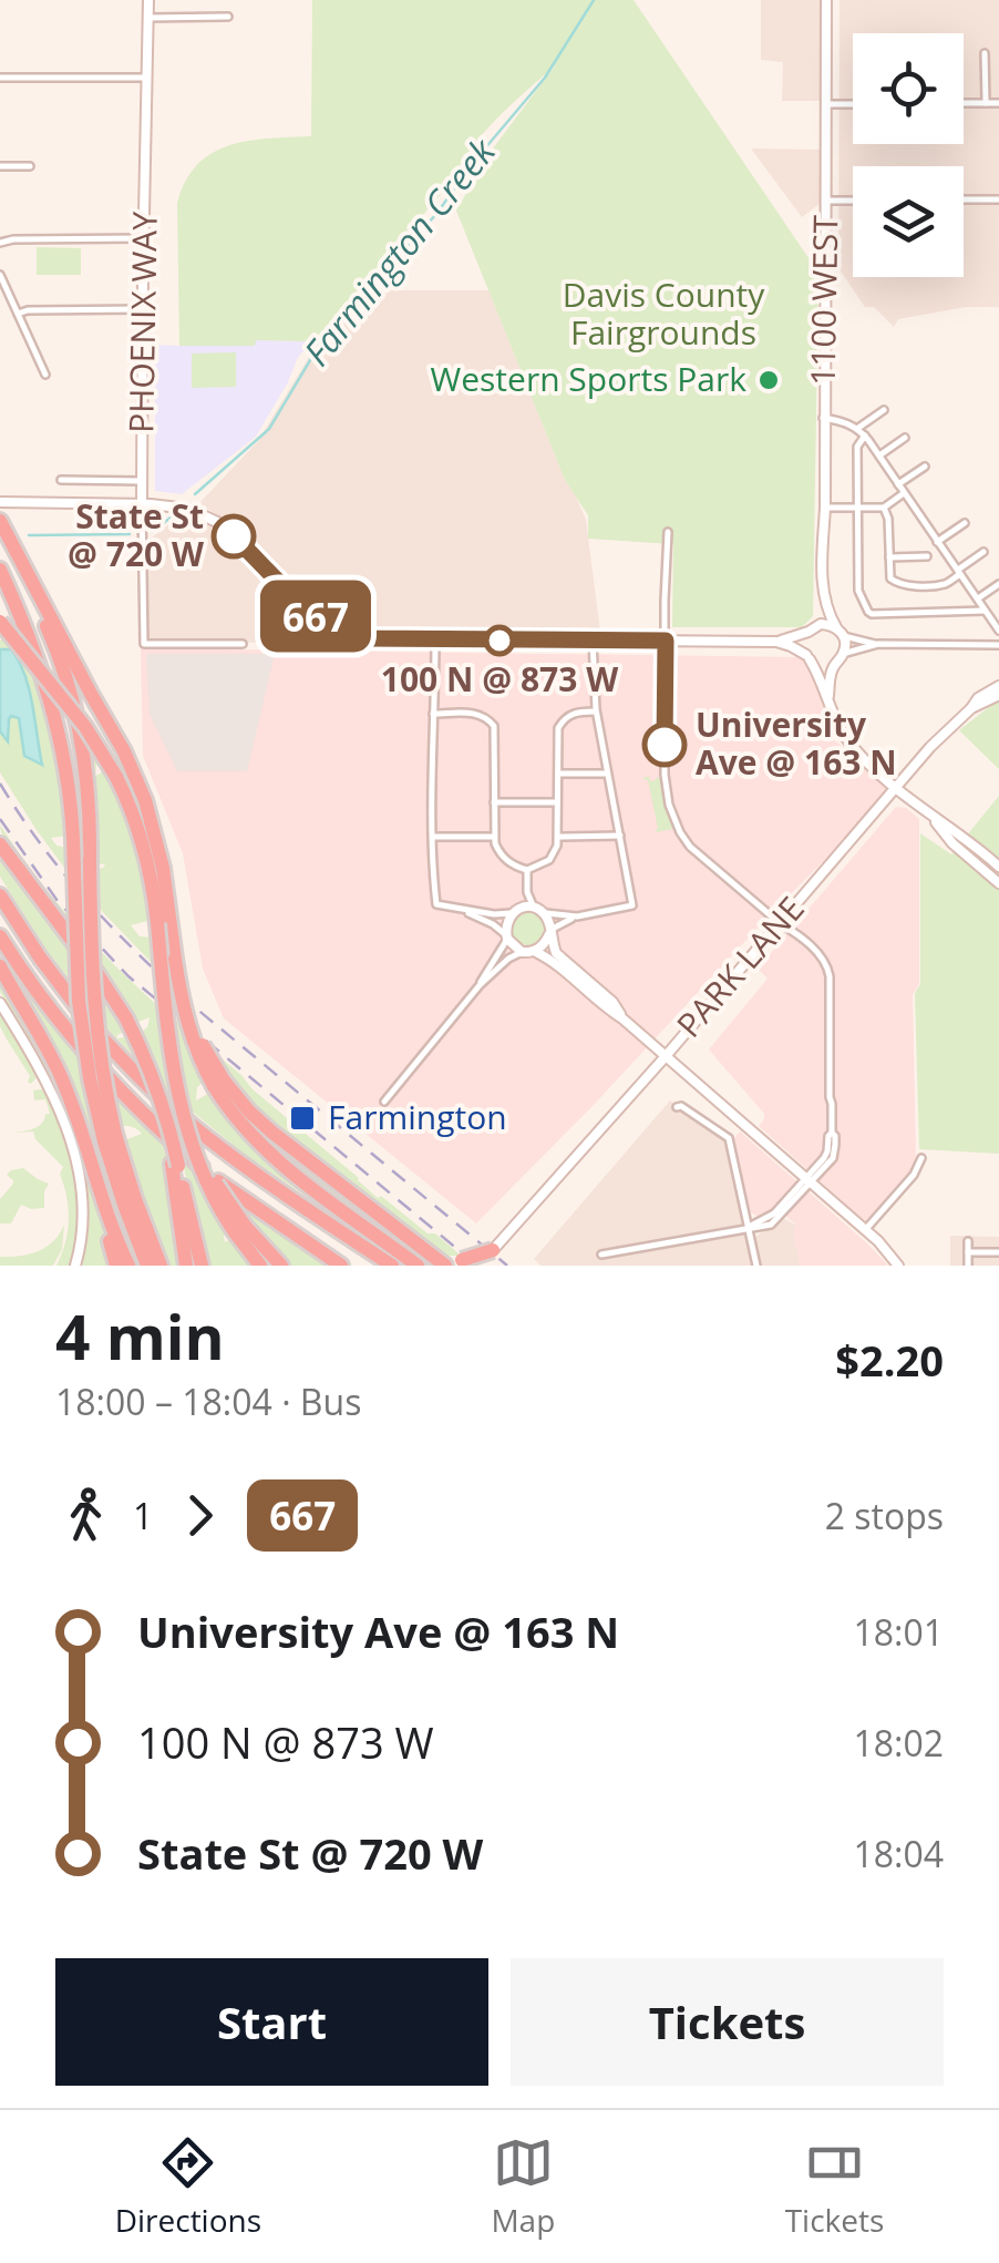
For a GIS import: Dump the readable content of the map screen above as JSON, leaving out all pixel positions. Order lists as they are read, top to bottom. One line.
{"streets":{"street":["1100 WEST","PHOENIX WAY","PARK LANE"]},"water":["Farmington Creek"],"parks":["Davis County Fairgrounds"],"places":{"other":["Western Sports Park","State St @ 720 W","100 N @ 873 W","University Ave @ 163 N"],"transit":["Farmington"]},"lines":["bus line 667"],"page":{"on_map":"667","heading":["4 min","18:00 – 18:04 · Bus","$2.20"],"legs":["1","667","2 stops"],"list":[{"name":"University Ave @ 163 N","value":"18:01"},{"name":"100 N @ 873 W","value":"18:02"},{"name":"State St @ 720 W","value":"18:04"}],"buttons":["Start","Tickets"],"tabs":["Directions","Map","Tickets"]}}
